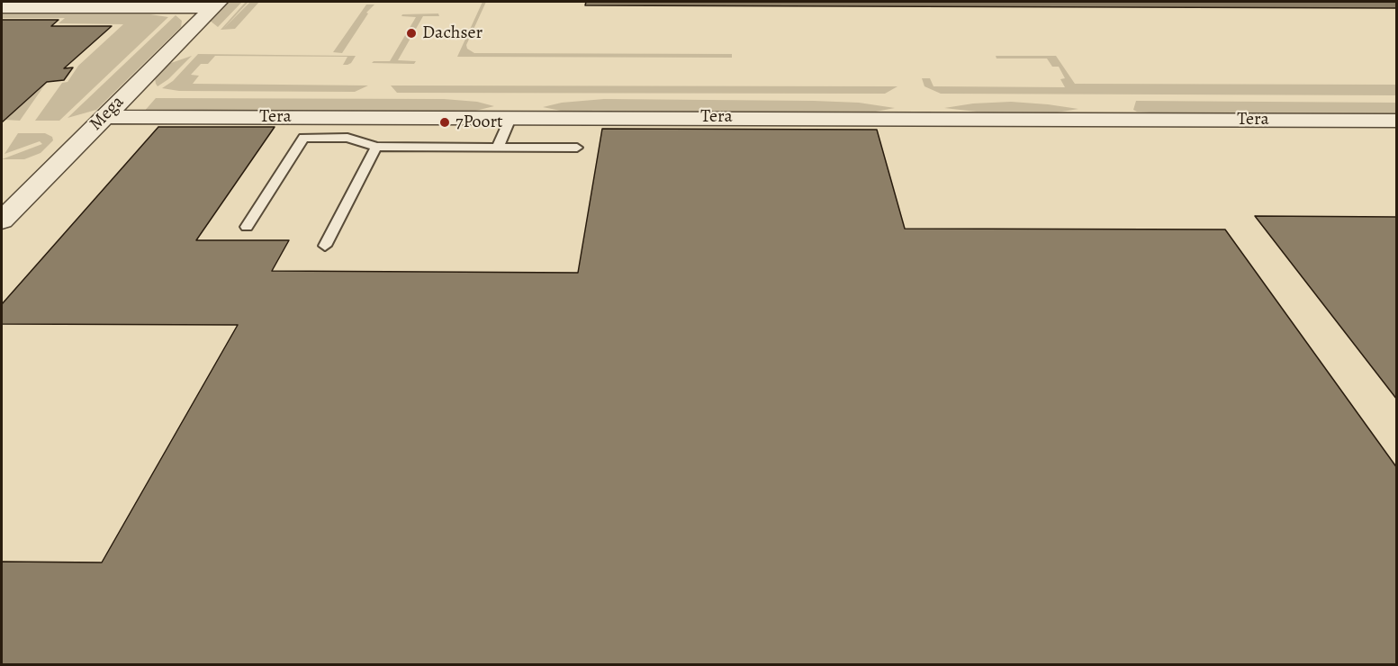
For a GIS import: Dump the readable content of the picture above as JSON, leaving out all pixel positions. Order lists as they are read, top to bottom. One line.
{"streets":{"street":["Mega","Tera"]},"crossings":[["Mega","Tera"]],"places":["Dachser","7Poort"]}
